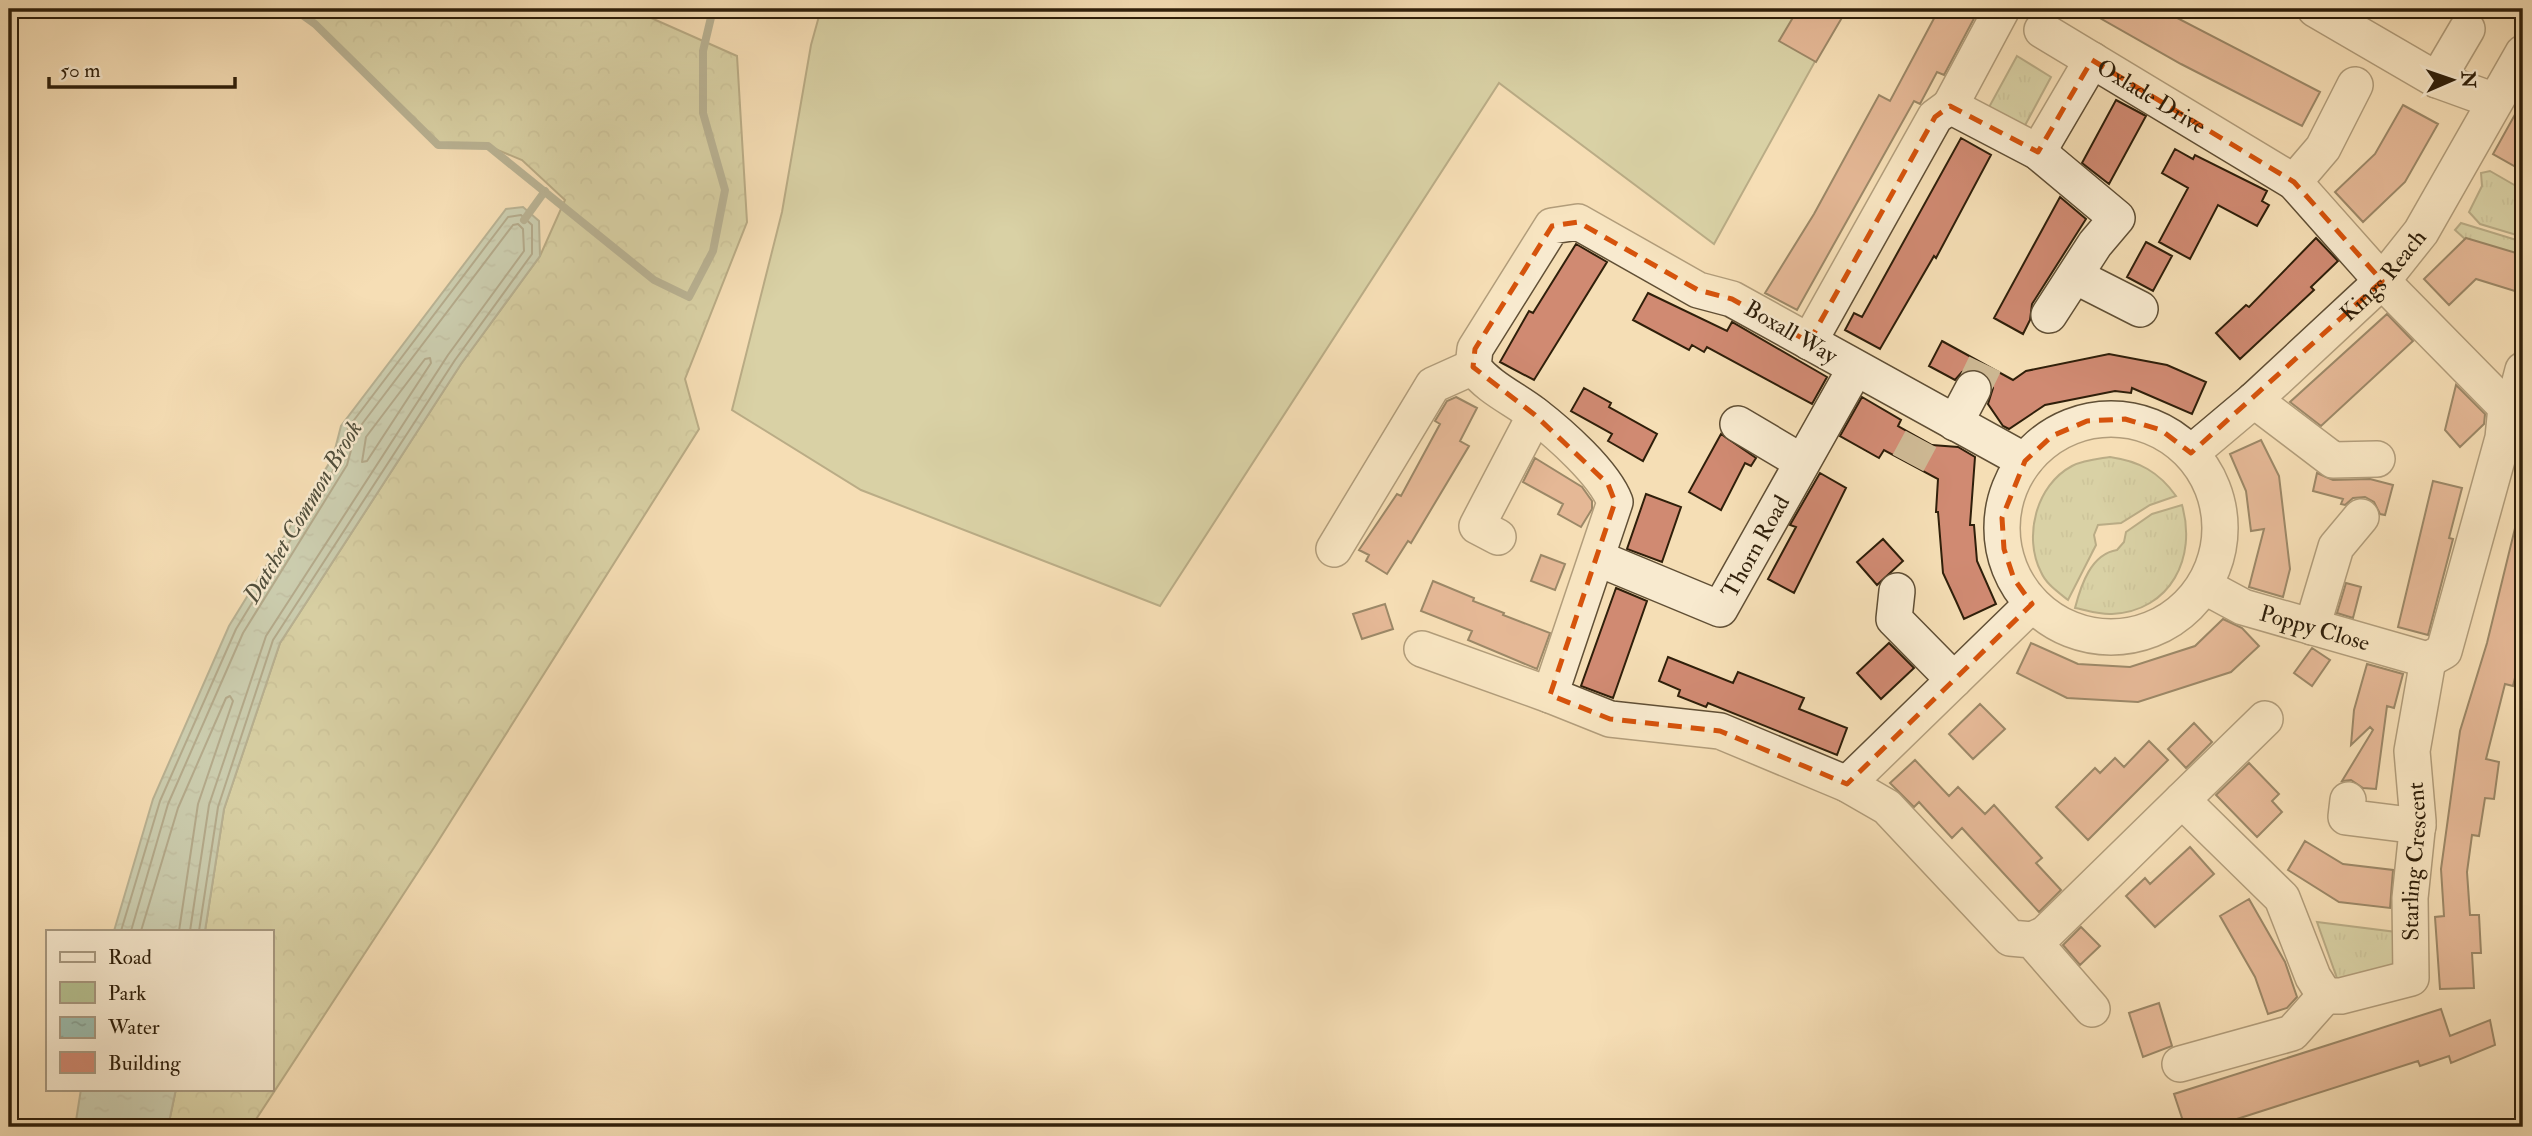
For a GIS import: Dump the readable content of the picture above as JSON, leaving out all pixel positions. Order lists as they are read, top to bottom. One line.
{"streets":{"street":["Oxlade Drive","Kings Reach","Boxall Way","Thorn Road","Poppy Close","Starling Crescent"]},"crossings":[["Oxlade Drive","Kings Reach"],["Kings Reach","Boxall Way"],["Kings Reach","Poppy Close"],["Boxall Way","Thorn Road"],["Boxall Way","Poppy Close"],["Poppy Close","Starling Crescent"]],"water":["Datchet Common Brook"],"legend":["Road","Park","Water","Building"],"scale_bar":"50 m","north":"right"}
